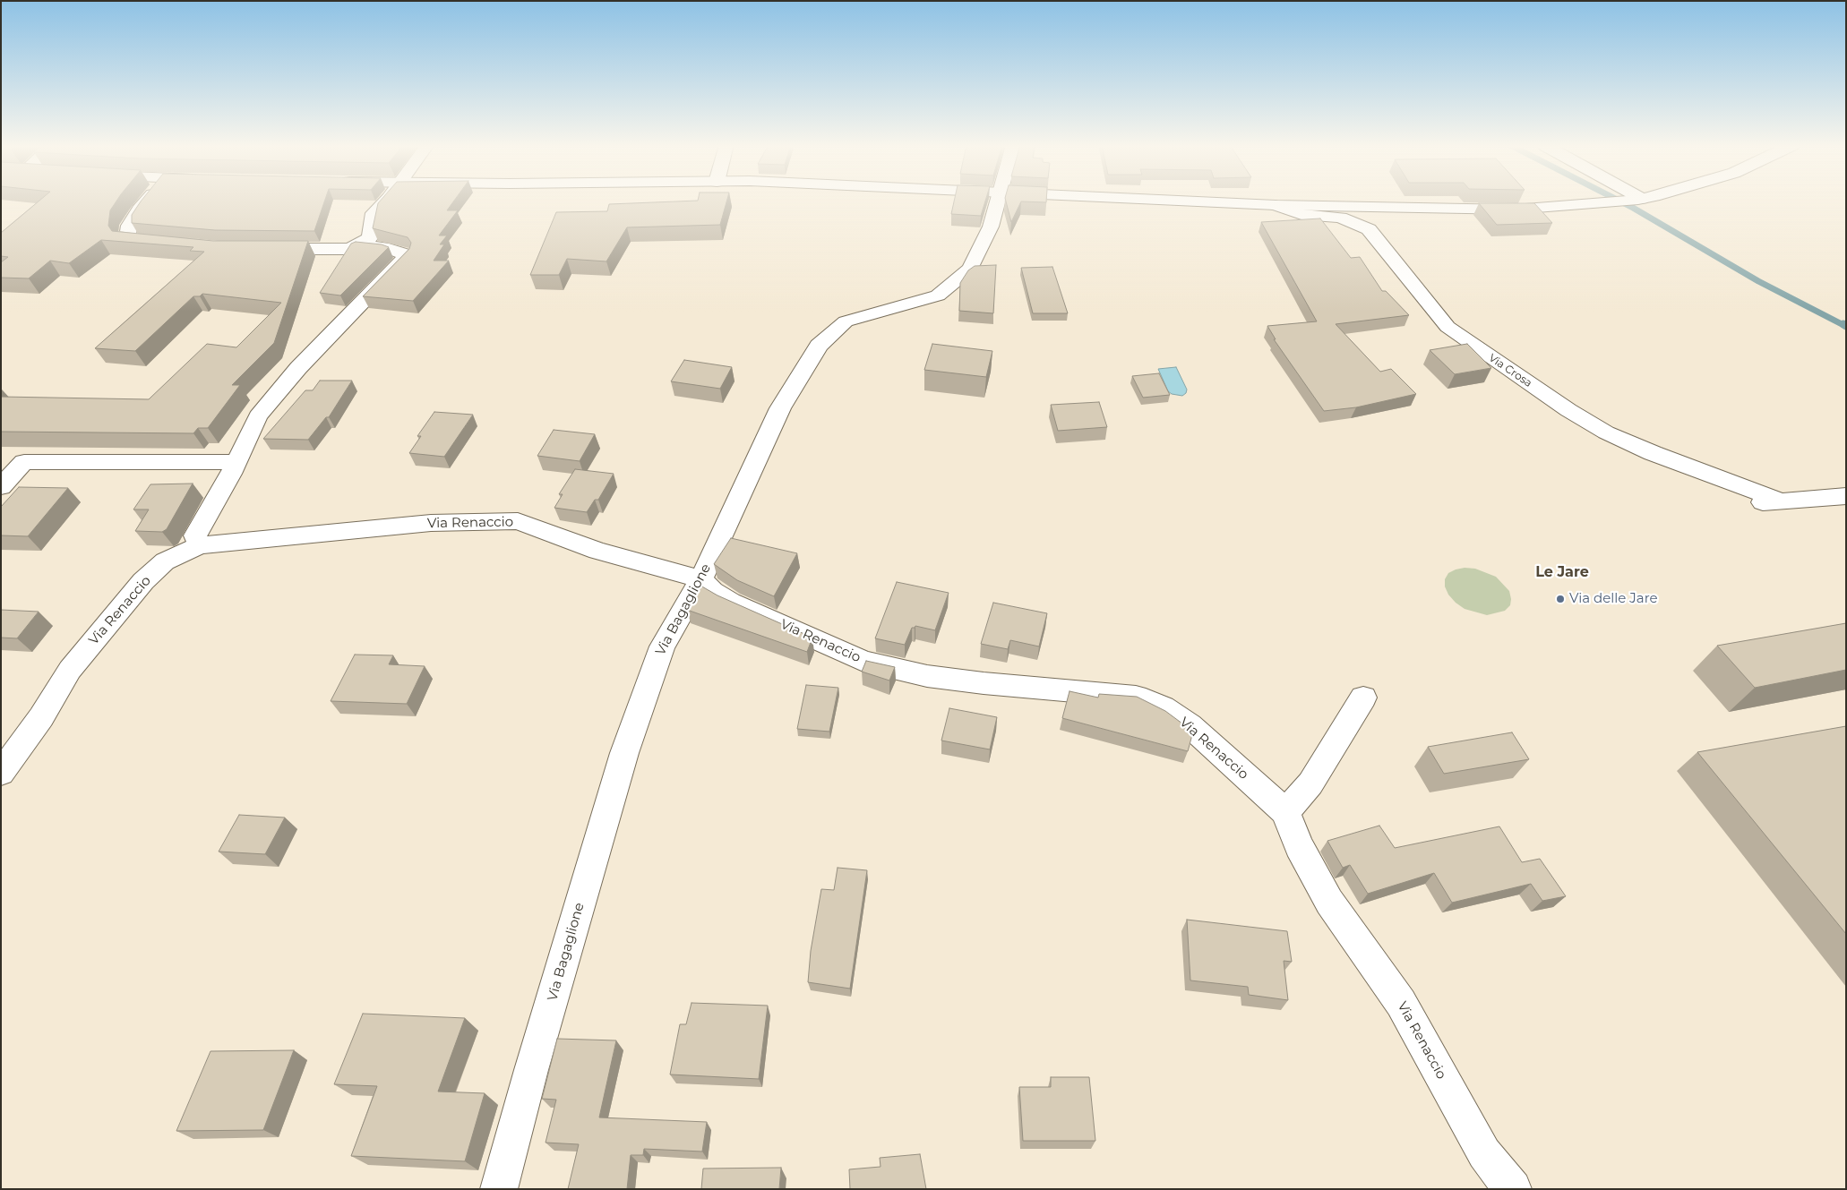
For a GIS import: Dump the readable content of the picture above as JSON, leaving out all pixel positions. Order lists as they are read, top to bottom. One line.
{"streets":{"street":["Via Crosa","Via Renaccio","Via Bagaglione"]},"crossings":[["Via Renaccio","Via Bagaglione"]],"districts":["Le Jare"],"places":["Via delle Jare"]}
